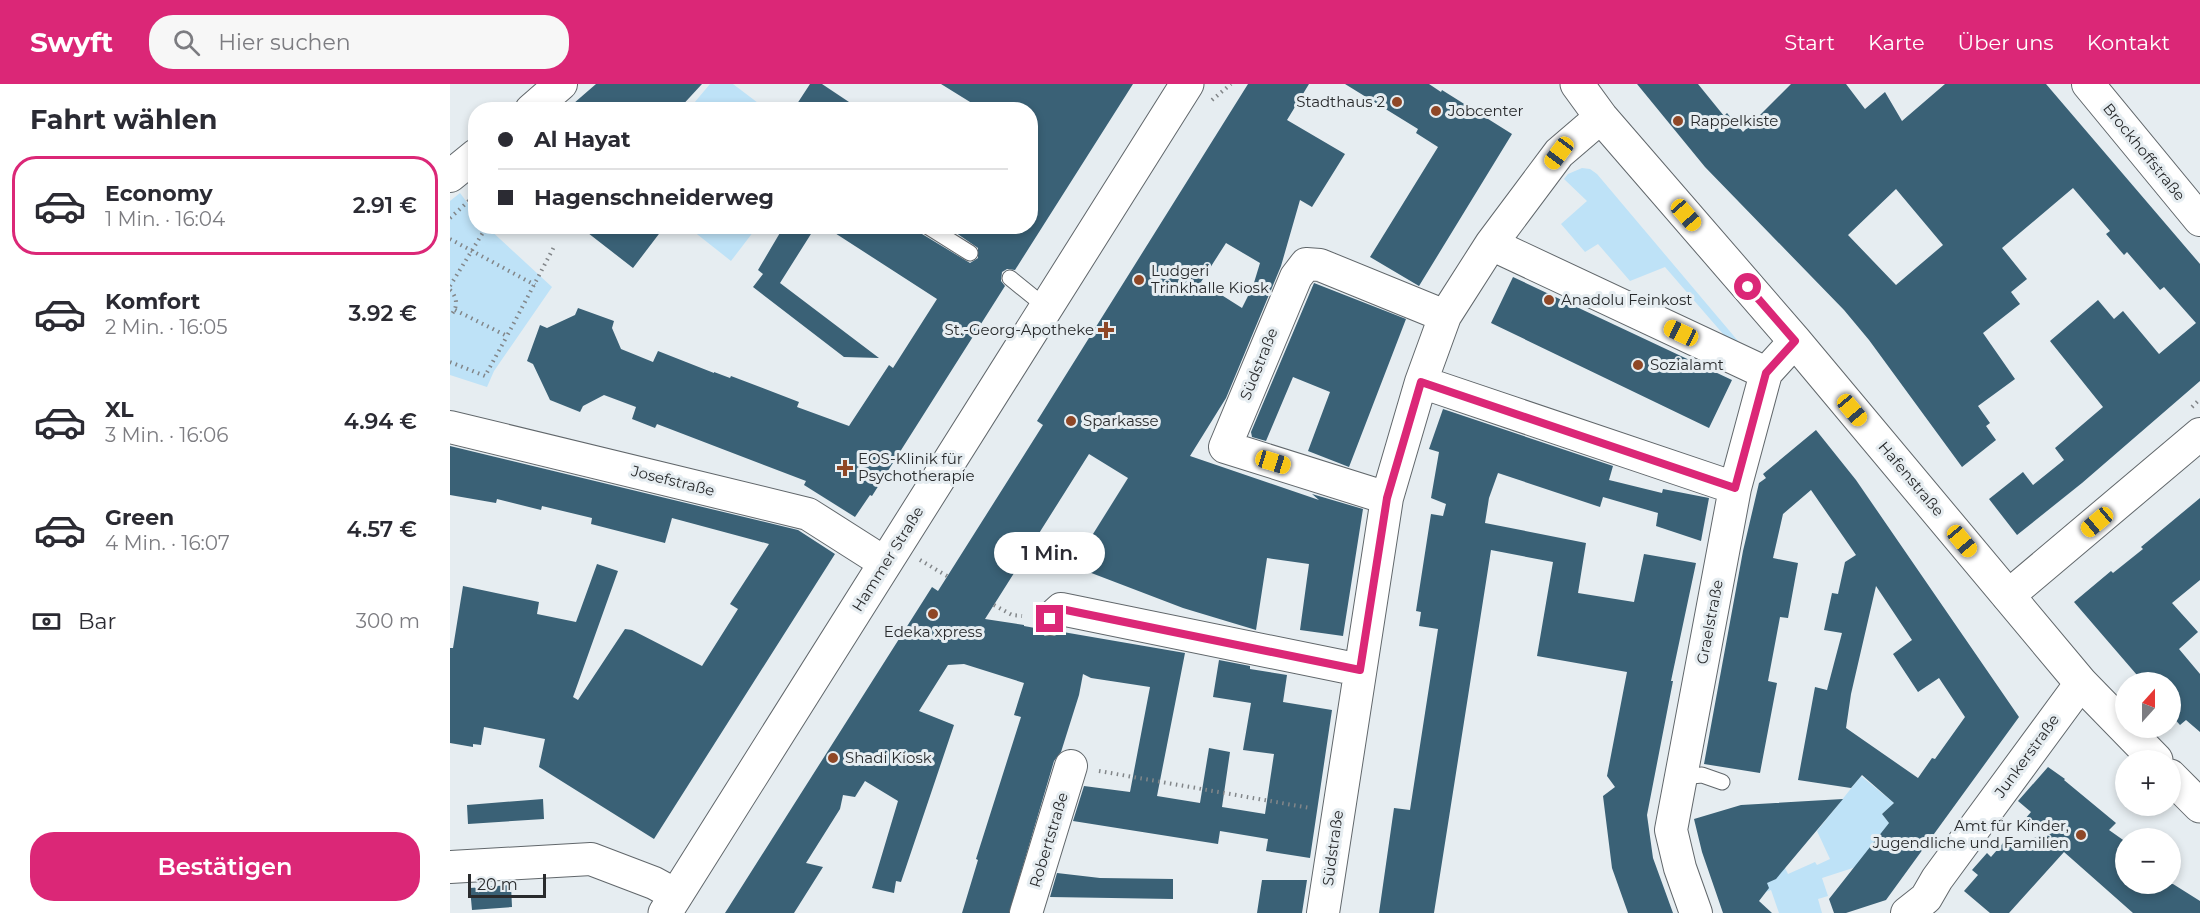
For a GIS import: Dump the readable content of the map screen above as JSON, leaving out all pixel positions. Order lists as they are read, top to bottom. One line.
{"streets":{"main road":["Hafenstraße","Hammer Straße"],"street":["Brockhoffstraße","Südstraße","Josefstraße","Graelstraße","Junkerstraße","Robertstraße"]},"crossings":[["Südstraße","Hafenstraße"],["Hafenstraße","Graelstraße"],["Hafenstraße","Junkerstraße"],["Josefstraße","Hammer Straße"]],"places":{"other":["Stadthaus 2","Jobcenter","Rappelkiste","Ludgeri Trinkhalle Kiosk","Anadolu Feinkost","Sozialamt","Sparkasse","Edeka xpress","Shadi Kiosk","Amt für Kinder, Jugendliche und Familien"],"health":["St.-Georg-Apotheke","EOS-Klinik für Psychotherapie"]},"scale_bar":"20 m","north":"top","page":{"header":"Swyft","search":"Hier suchen","nav":["Start","Karte","Über uns","Kontakt"],"heading":"Fahrt wählen","banner":["Al Hayat","Hagenschneiderweg"],"list":[{"name":"Economy","note":"1 Min. · 16:04","value":"2.91 €"},{"name":"Komfort","note":"2 Min. · 16:05","value":"3.92 €"},{"name":"XL","note":"3 Min. · 16:06","value":"4.94 €"},{"name":"Green","note":"4 Min. · 16:07","value":"4.57 €"}],"bubble":"1 Min.","pay":["Bar","300 m"],"map_buttons":["+","−"],"buttons":"Bestätigen","scale":"20 m"}}
